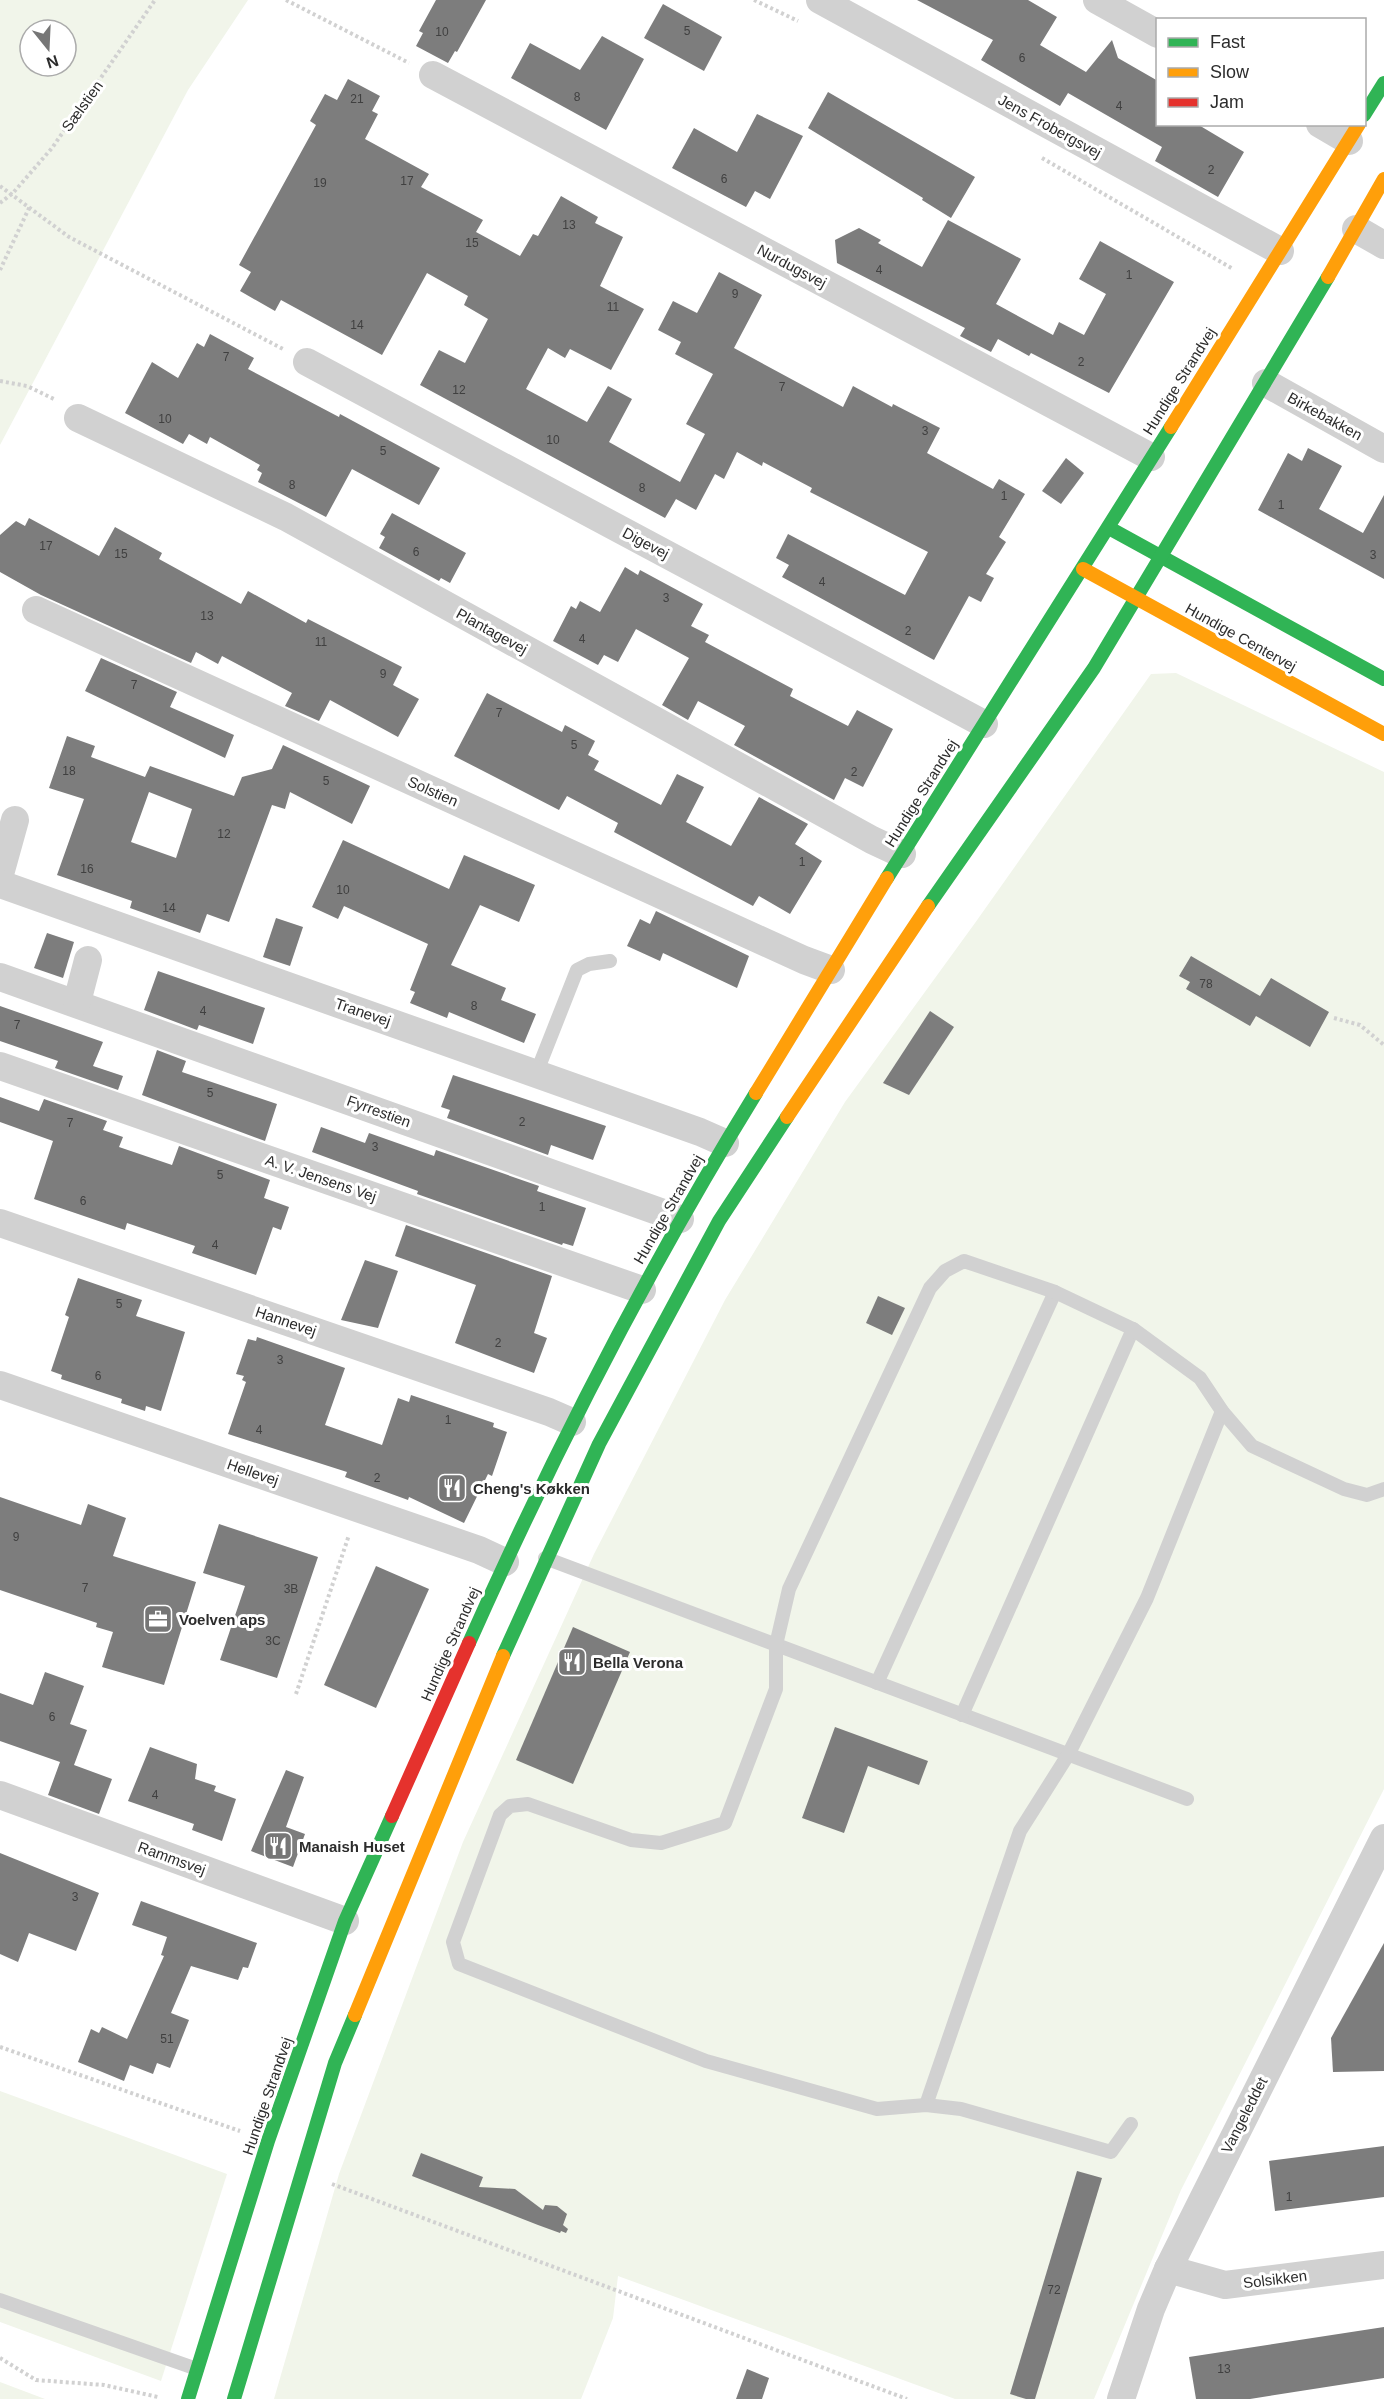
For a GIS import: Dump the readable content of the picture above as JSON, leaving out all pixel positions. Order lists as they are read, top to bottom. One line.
{"streets":{"main road":["Hundige Strandvej","Hundige Centervej"],"street":["Jens Frobergsvej","Nurdugsvej","Birkebakken","Digevej","Plantagevej","Solstien","Tranevej","Fyrrestien","A. V. Jensens Vej","Hannevej","Hellevej","Rammsvej","Vangeleddet","Solsikken"],"path":["Sælstien"]},"crossings":[["Jens Frobergsvej","Hundige Strandvej"],["Nurdugsvej","Hundige Strandvej"],["Hundige Strandvej","Digevej"],["Hundige Strandvej","Plantagevej"],["Hundige Strandvej","Hundige Centervej"],["Hundige Strandvej","Solstien"],["Hundige Strandvej","Tranevej"],["Hundige Strandvej","Fyrrestien"],["Hundige Strandvej","A. V. Jensens Vej"],["Hundige Strandvej","Hannevej"],["Hundige Strandvej","Hellevej"],["Hundige Strandvej","Rammsvej"],["Vangeleddet","Solsikken"]],"places":{"restaurant":["Cheng's Køkken","Bella Verona","Manaish Huset"],"office":["Voelven aps"]},"house_numbers":["5","10","6","8","21","4","2","6","17","19","13","15","4","1","9","11","14","7","2","7","12","10","3","10","5","8","8","1","1","17","6","15","3","4","3","13","2","4","11","9","7","7","5","18","2","5","12","1","16","10","14","78","8","4","7","5","2","7","3","5","6","1","4","5","2","3","6","1","4","2","9","7","3B","3C","6","4","3","51","1","72","13"],"legend":["Fast","Slow","Jam"],"north":"bottom"}
